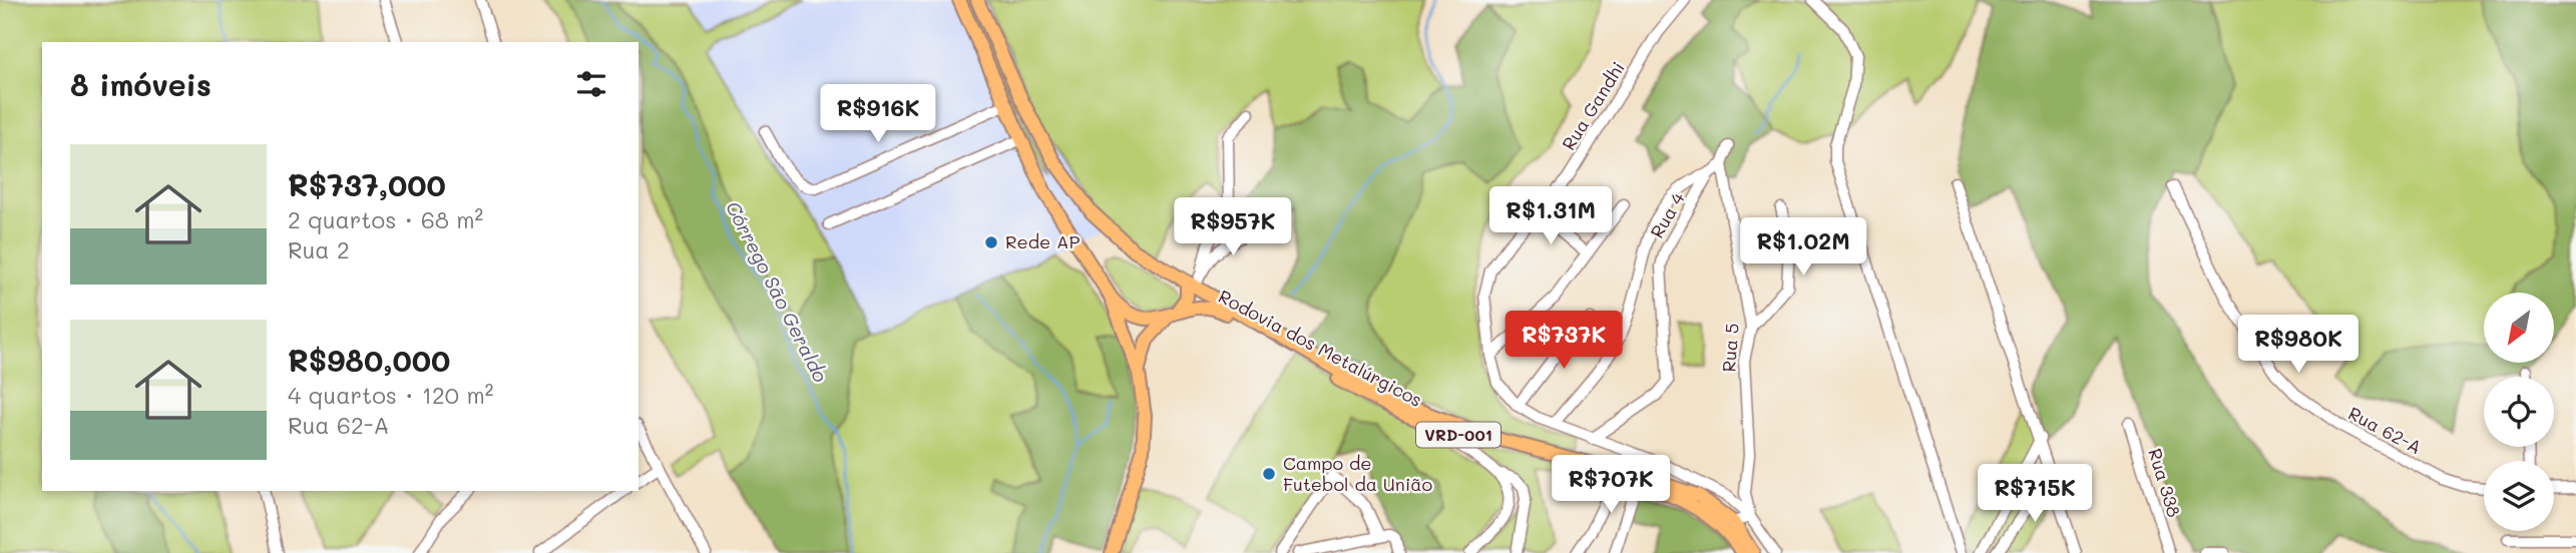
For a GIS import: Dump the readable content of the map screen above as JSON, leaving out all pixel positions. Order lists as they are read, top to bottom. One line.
{"streets":{"main road":["Rodovia dos Metalúrgicos","VRD-001"],"street":["Rua Gandhi","Rua 4","Rua 5","Rua 62-A","Rua 338"]},"crossings":[["Rua Gandhi","Rua 4"],["Rua Gandhi","Rua 5"],["Rua 4","Rua 5"],["Rodovia dos Metalúrgicos","VRD-001"]],"water":["Córrego São Geraldo"],"places":["Rede AP","Campo de Futebol da União"],"north":"bottom left","page":{"heading":"8 imóveis","price":["R$916K","R$1.31M","R$957K","R$1.02M","R$737K","R$980K","R$707K","R$715K"],"list":[{"name":"R$737,000","note":"2 quartos · 68 m² · Rua 2"},{"name":"R$980,000","note":"4 quartos · 120 m² · Rua 62-A"}]}}
